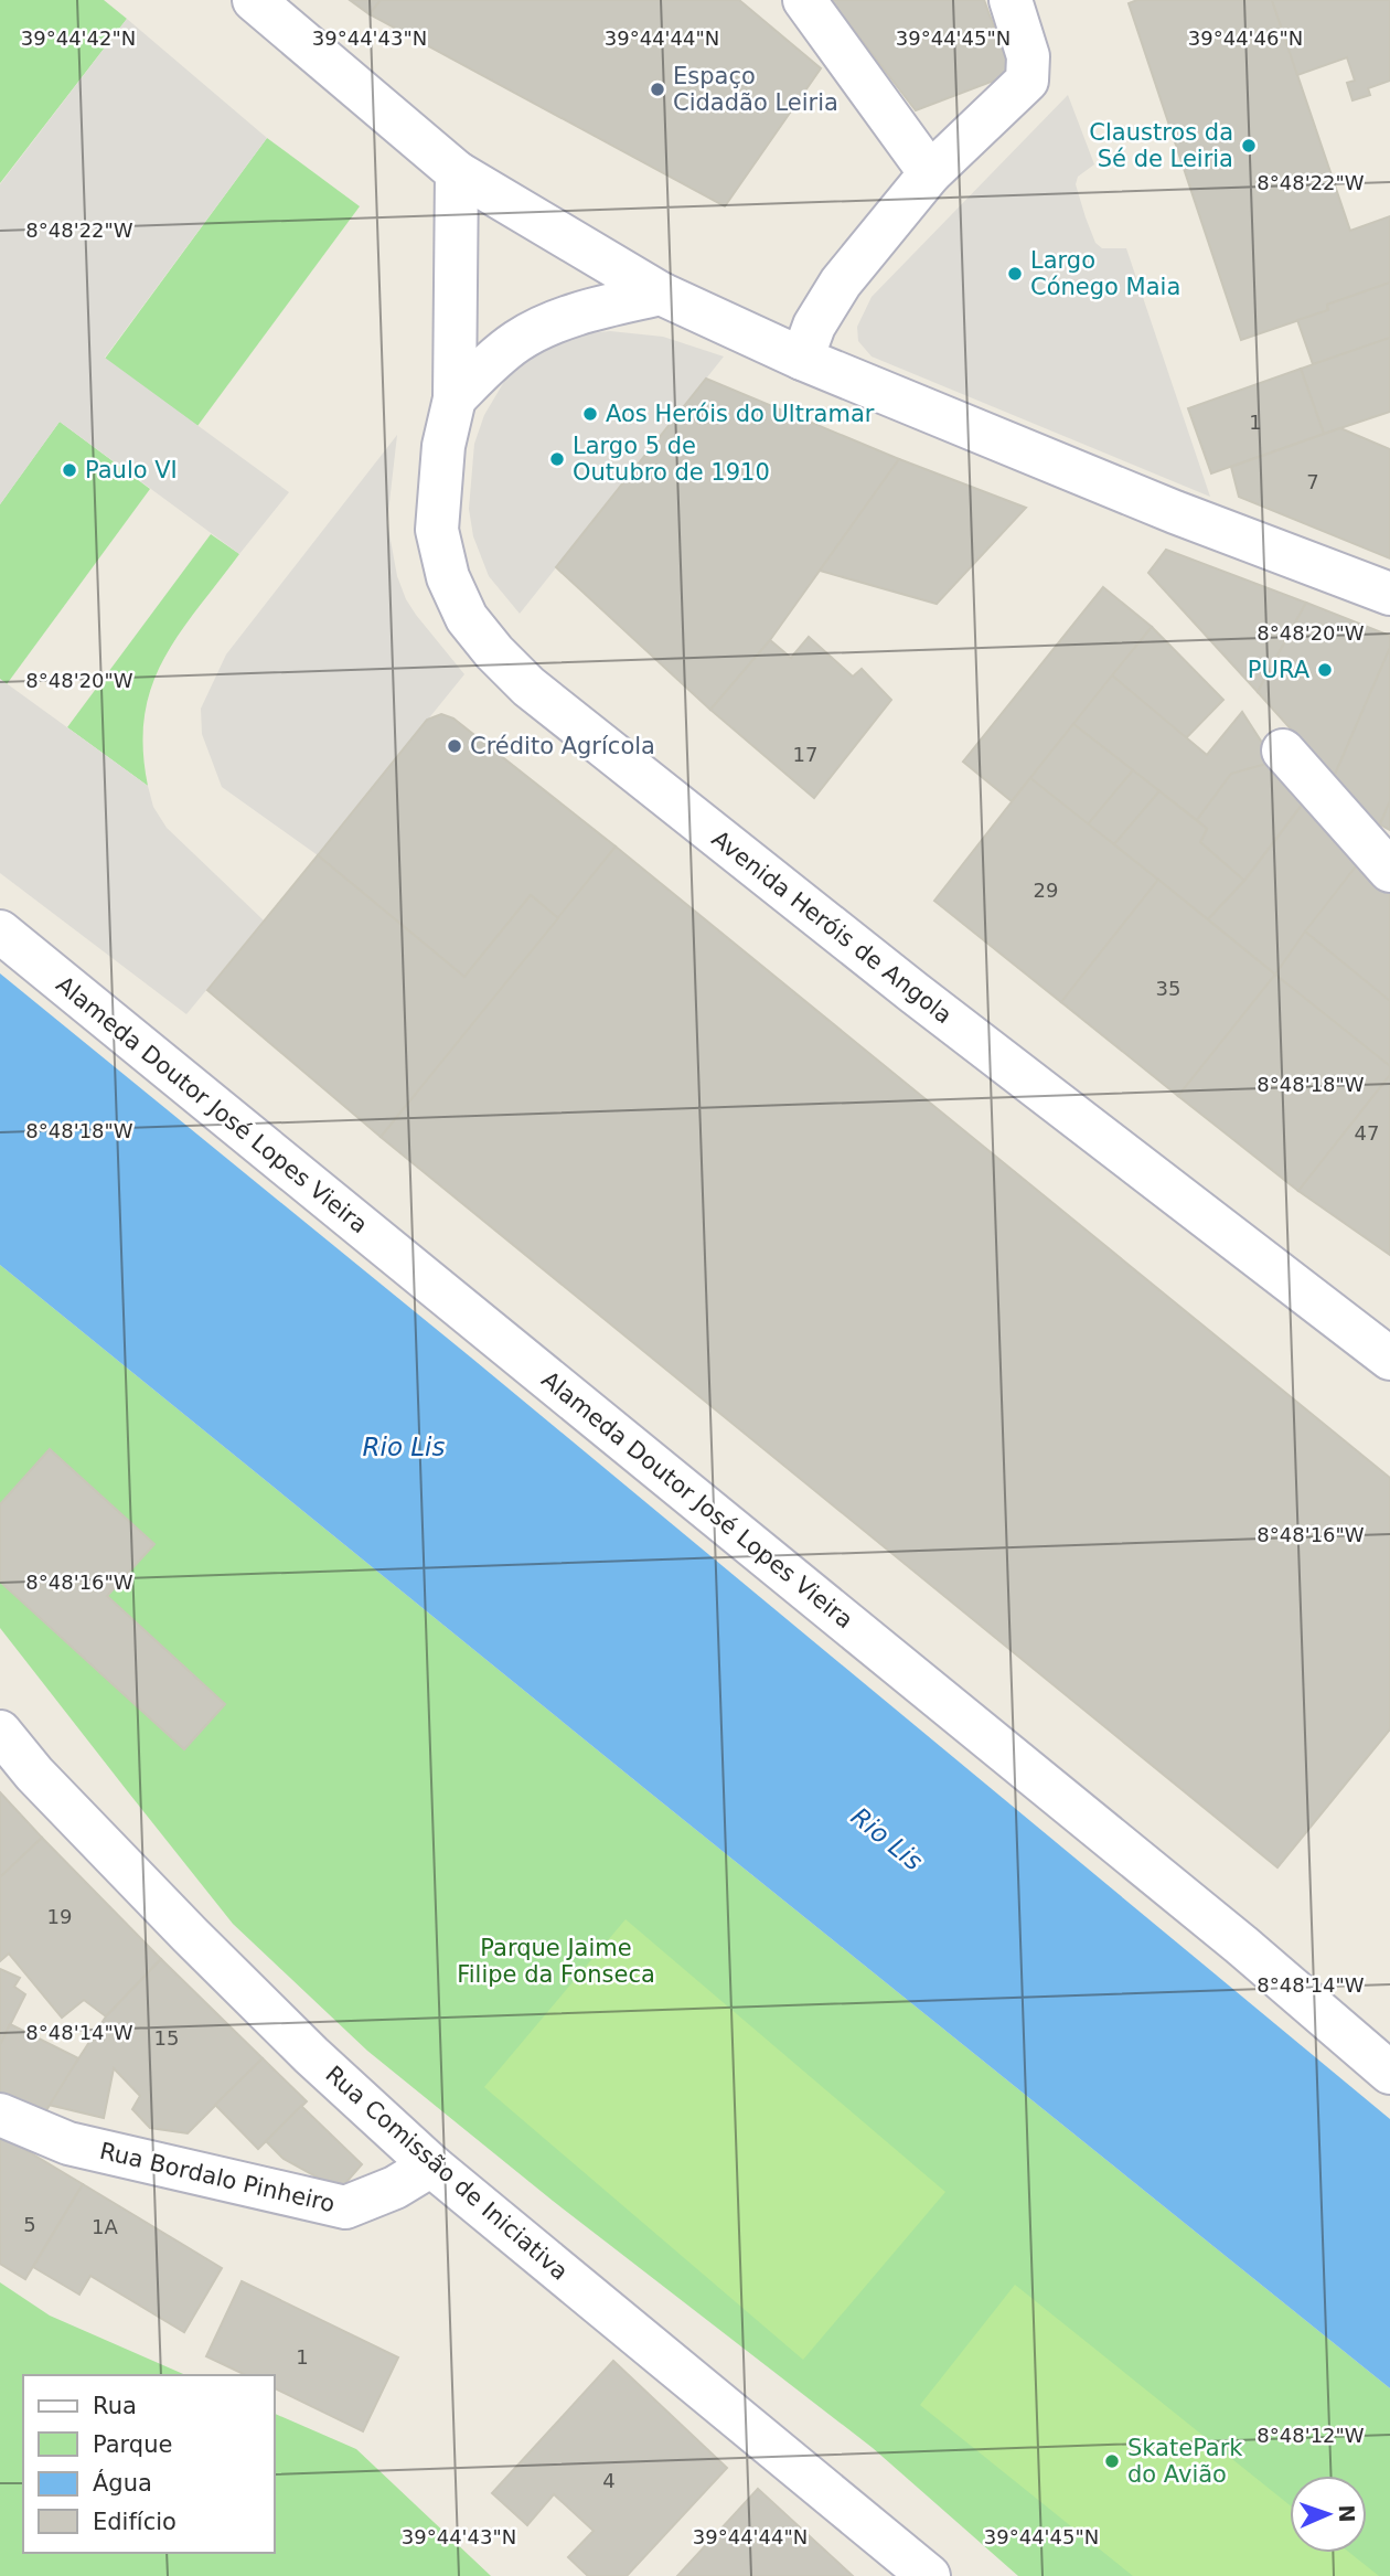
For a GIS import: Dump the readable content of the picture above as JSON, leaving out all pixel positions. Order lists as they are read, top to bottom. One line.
{"streets":{"street":["Avenida Heróis de Angola","Alameda Doutor José Lopes Vieira","Rua Comissão de Iniciativa","Rua Bordalo Pinheiro"]},"crossings":[["Rua Comissão de Iniciativa","Rua Bordalo Pinheiro"]],"water":["Rio Lis"],"parks":["Parque Jaime Filipe da Fonseca"],"places":["Espaço Cidadão Leiria","Claustros da Sé de Leiria","Largo Cónego Maia","Aos Heróis do Ultramar","Largo 5 de Outubro de 1910","Paulo VI","PURA","Crédito Agrícola","SkatePark do Avião"],"house_numbers":["1","7","17","29","35","47","19","15","5","1A","1","4"],"legend":["Rua","Parque","Água","Edifício"],"north":"right","coordinates":["39°44'42\"N","39°44'43\"N","39°44'44\"N","39°44'45\"N","39°44'46\"N","8°48'22\"W","8°48'20\"W","8°48'18\"W","8°48'16\"W","8°48'14\"W","8°48'12\"W"]}
